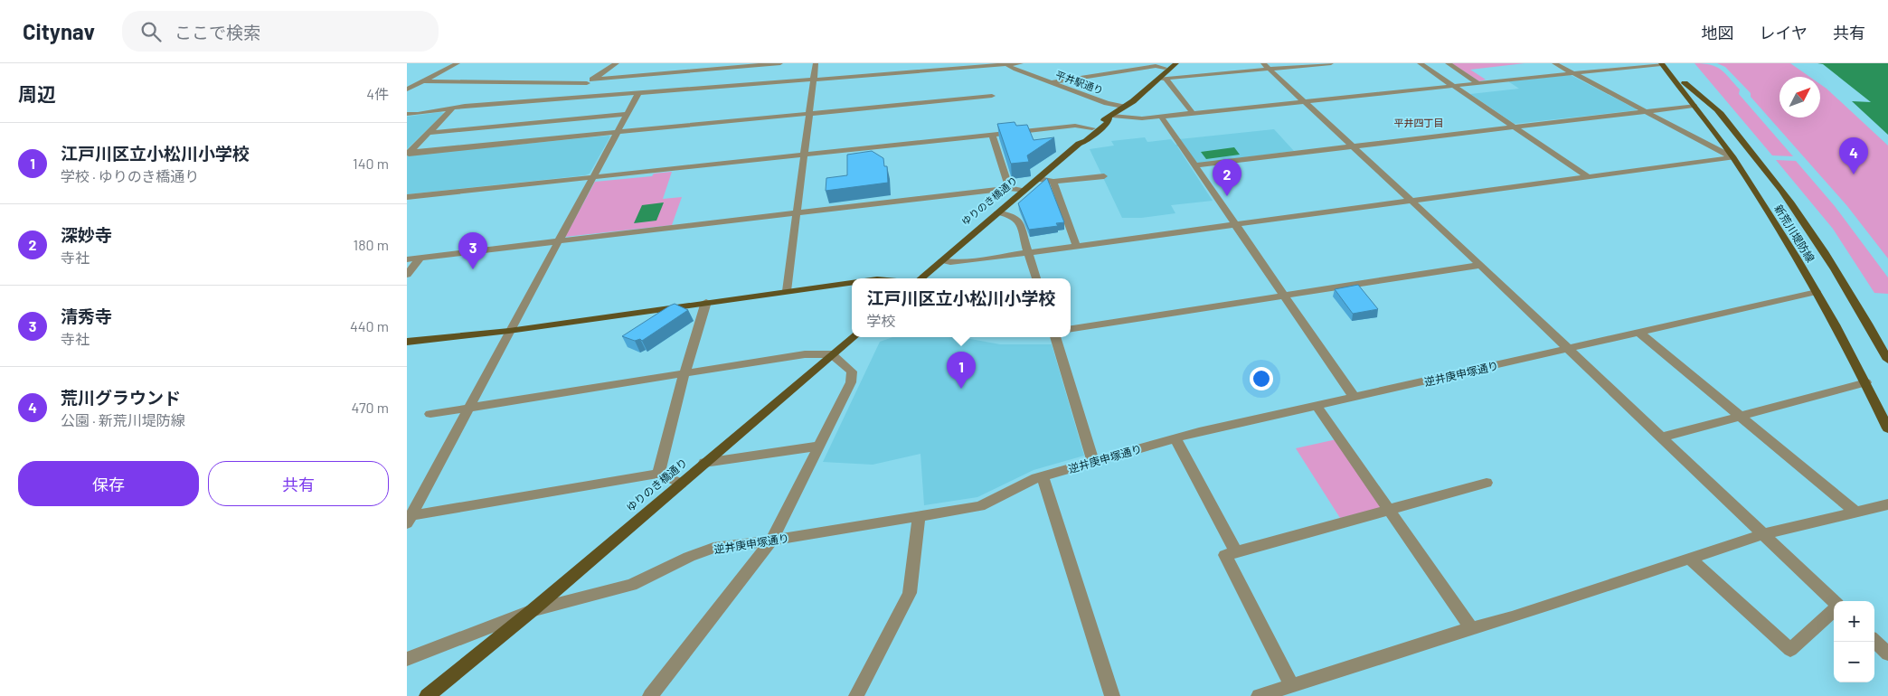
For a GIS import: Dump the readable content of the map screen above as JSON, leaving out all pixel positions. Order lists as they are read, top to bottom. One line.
{"streets":{"main road":["ゆりのき橋通り","新荒川堤防線"],"street":["平井駅通り","逆井庚申塚通り"]},"crossings":[["ゆりのき橋通り","逆井庚申塚通り"],["新荒川堤防線","逆井庚申塚通り"]],"districts":["平井四丁目"],"north":"top right","page":{"header":"Citynav","search":"ここで検索","nav":["地図","レイヤ","共有"],"heading":["周辺","4件"],"list":[{"mark":"1","name":"江戸川区立小松川小学校","note":"学校 · ゆりのき橋通り","value":"140 m"},{"mark":"2","name":"深妙寺","note":"寺社","value":"180 m"},{"mark":"3","name":"清秀寺","note":"寺社","value":"440 m"},{"mark":"4","name":"荒川グラウンド","note":"公園 · 新荒川堤防線","value":"470 m"}],"pins":["4","2","3","1"],"popup":["江戸川区立小松川小学校","学校"],"buttons":["保存","共有"],"map_buttons":["+","−"]}}
